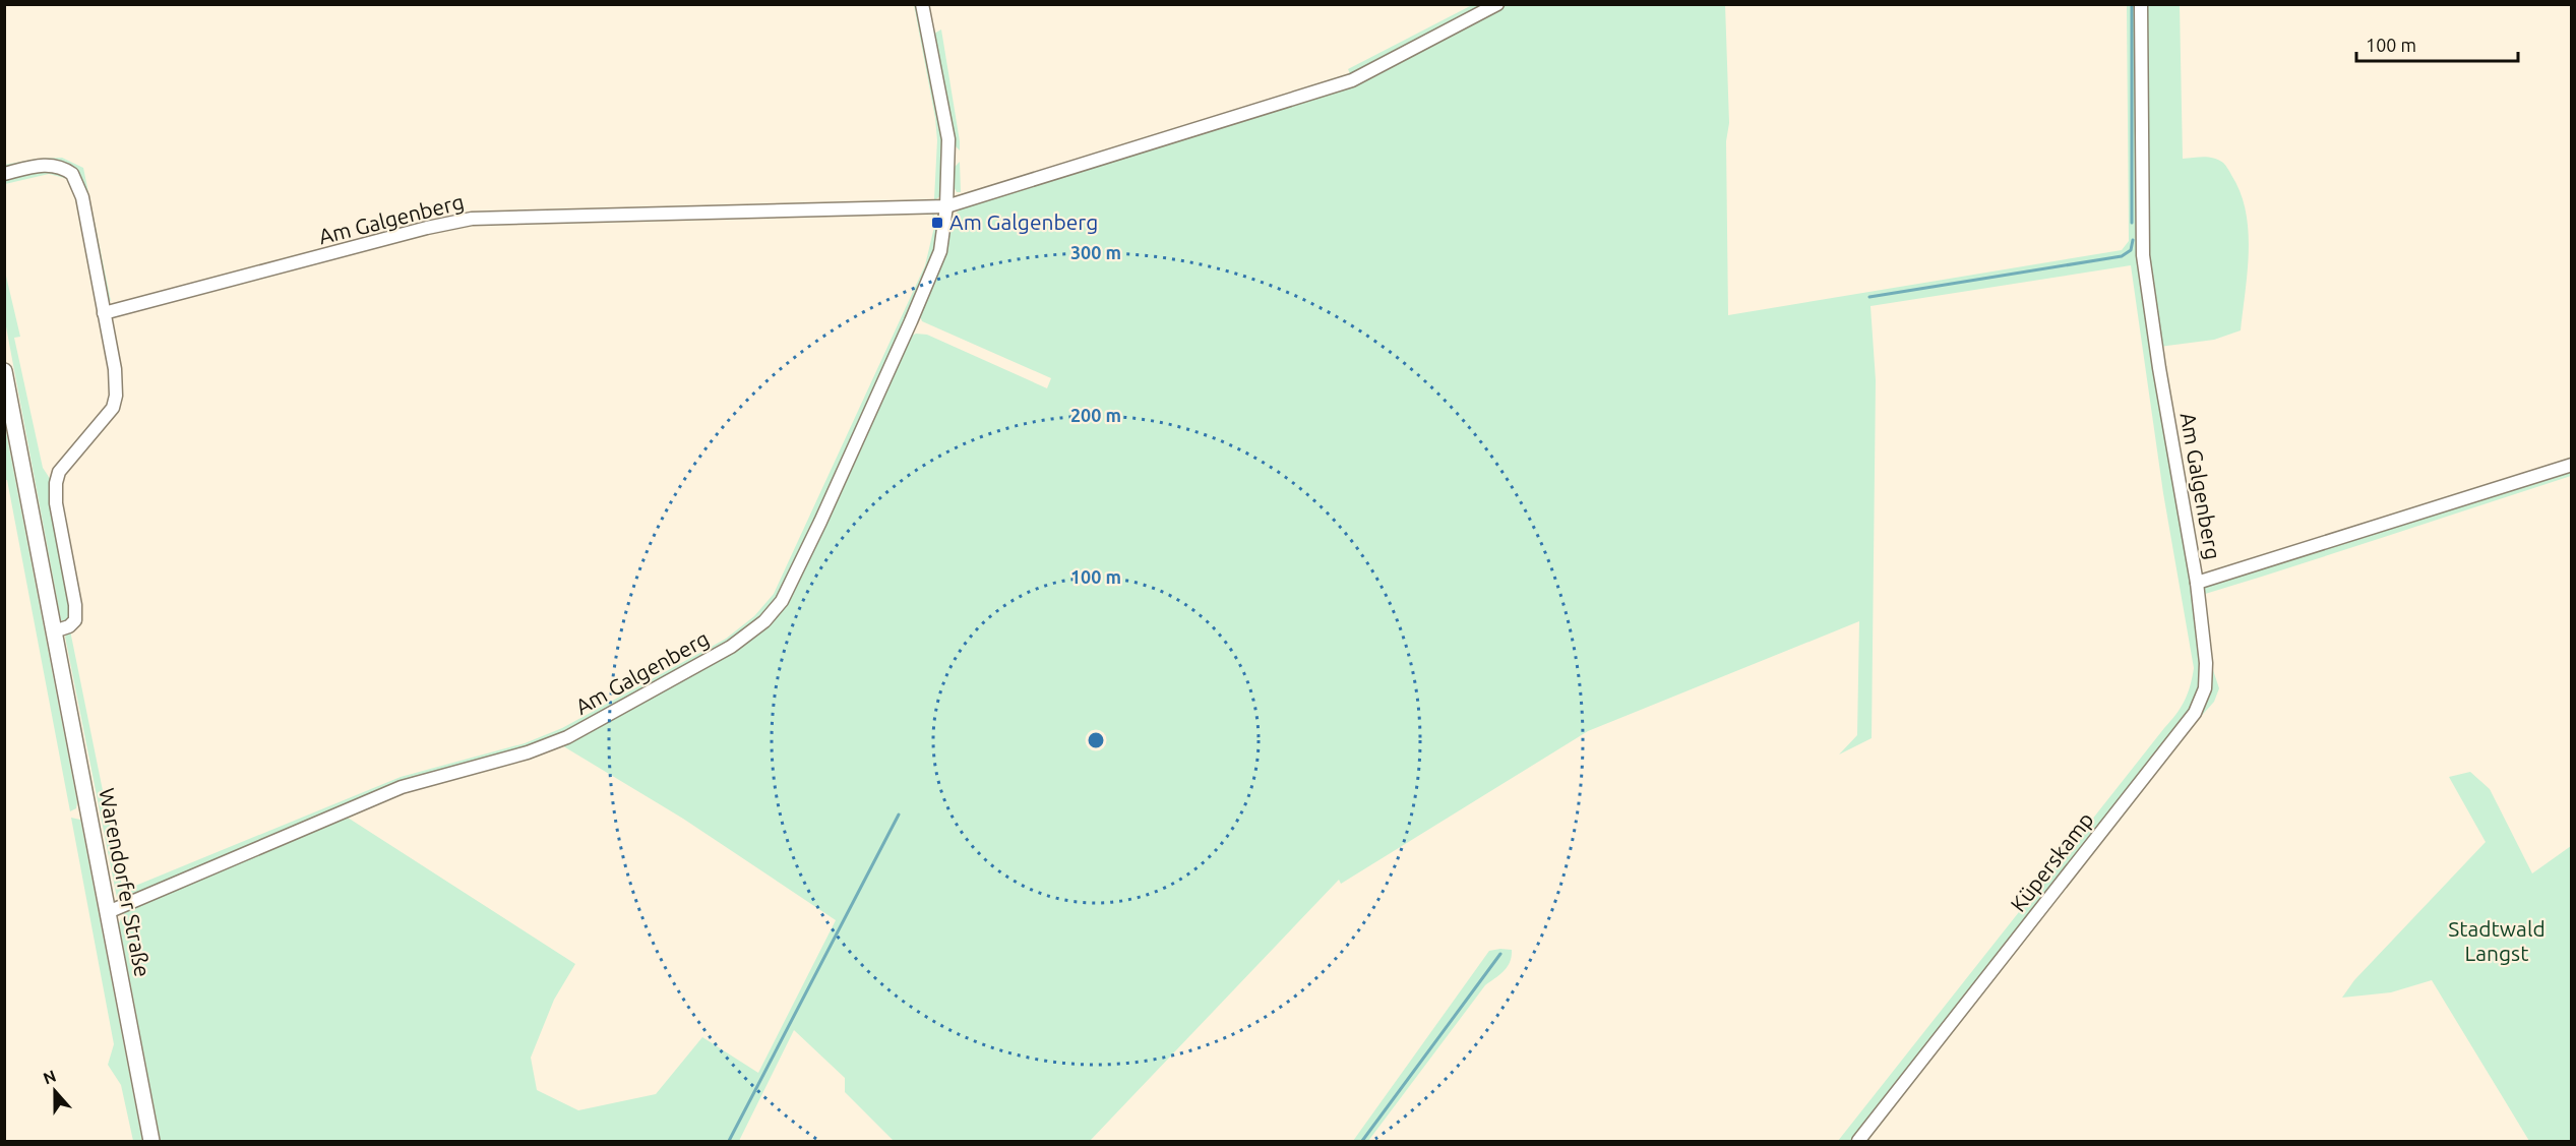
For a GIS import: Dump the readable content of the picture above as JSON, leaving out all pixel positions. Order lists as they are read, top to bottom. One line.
{"streets":{"main road":["Warendorfer Straße"],"street":["Am Galgenberg","Küperskamp"]},"crossings":[["Am Galgenberg","Küperskamp"],["Am Galgenberg","Warendorfer Straße"]],"parks":["Stadtwald Langst"],"places":{"transit":["Am Galgenberg"]},"scale_bar":"100 m","north":"top","rings":["300 m","200 m","100 m"]}
